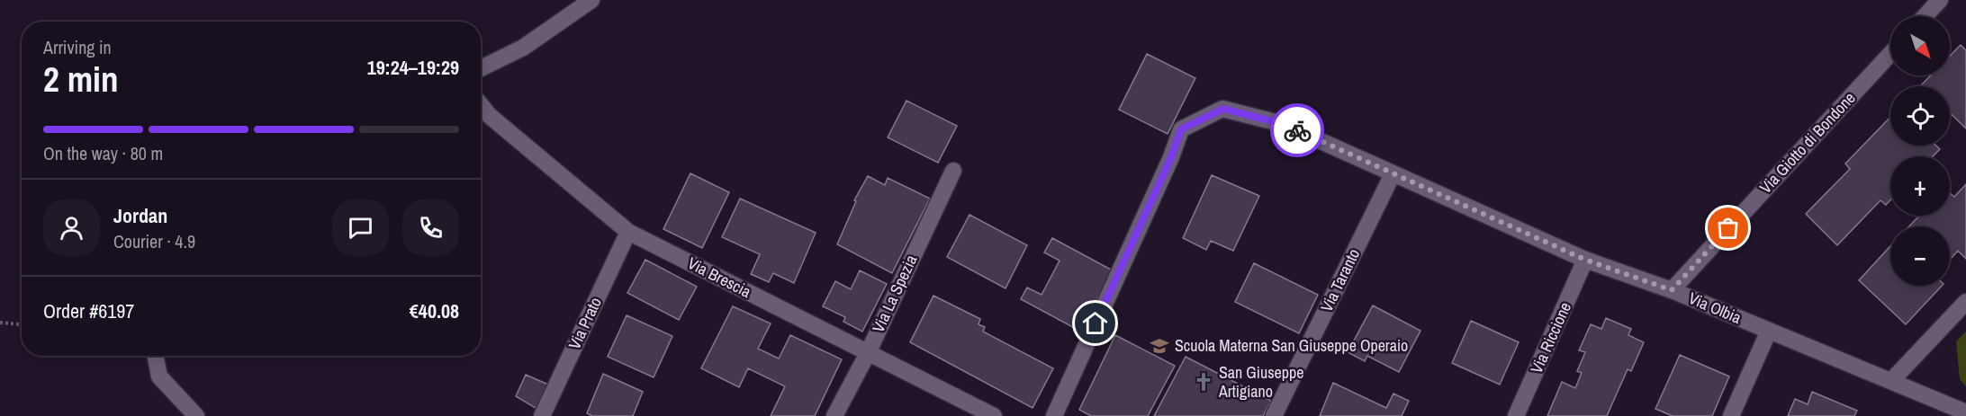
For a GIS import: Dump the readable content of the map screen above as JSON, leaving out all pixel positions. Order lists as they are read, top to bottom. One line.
{"streets":{"street":["Via Giotto di Bondone","Via Brescia","Via Taranto","Via La Spezia","Via Olbia","Via Prato","Via Riccione"]},"crossings":[["Via Giotto di Bondone","Via Olbia"],["Via Brescia","Via La Spezia"],["Via Brescia","Via Prato"],["Via Taranto","Via Olbia"],["Via Olbia","Via Riccione"]],"places":{"school or university":["Scuola Materna San Giuseppe Operaio"],"church":["San Giuseppe Artigiano"]},"north":"bottom right","page":{"map_buttons":["+","−"],"heading":["2 min","Arriving in","19:24–19:29"],"panel":["Jordan","Courier · 4.9","Order #6197","€40.08"],"bar":"On the way · 80 m"}}
